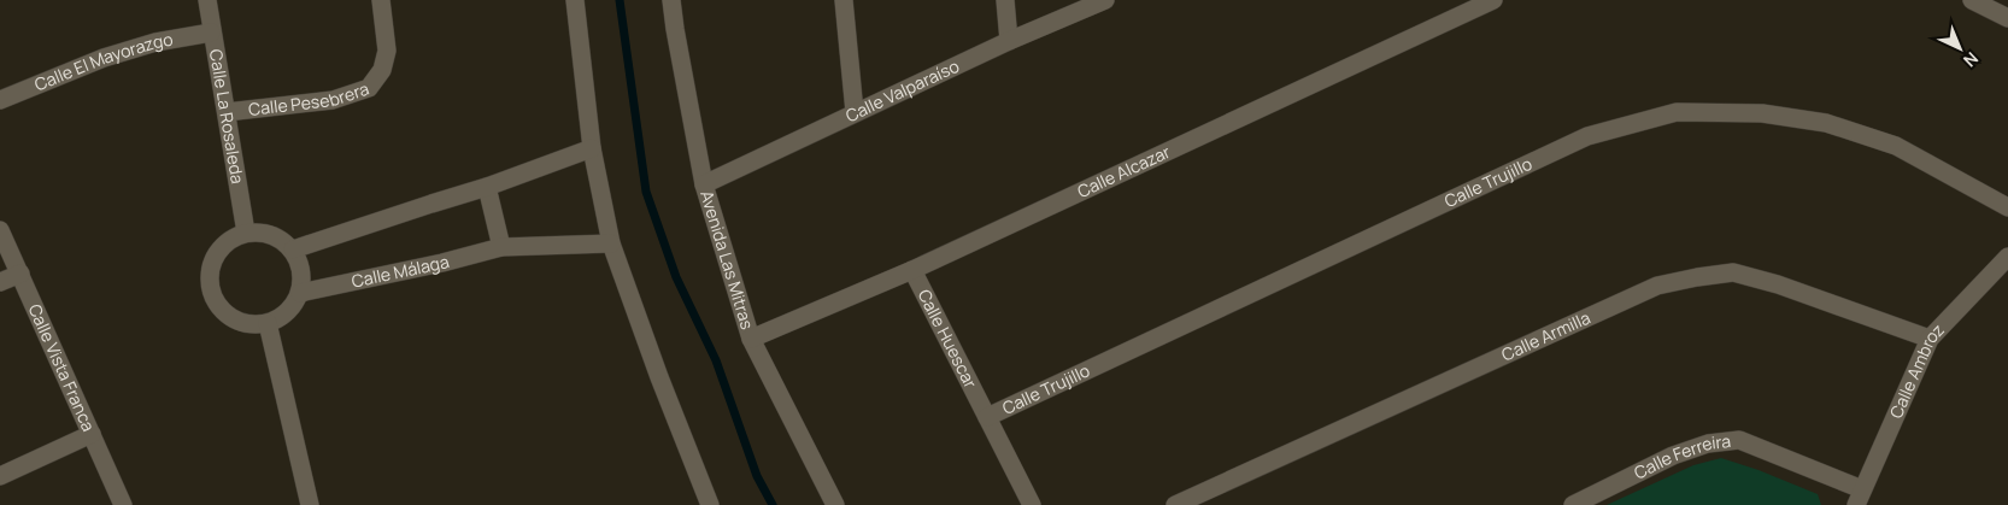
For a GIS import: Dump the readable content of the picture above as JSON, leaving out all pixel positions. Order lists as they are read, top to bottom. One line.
{"streets":{"street":["Calle El Mayorazgo","Calle Valparaíso","Calle Pesebrera","Calle La Rosaleda","Calle Alcazar","Calle Trujillo","Avenida Las Mitras","Calle Málaga","Calle Armilla","Calle Huescar","Calle Vista Franca","Calle Ambroz","Calle Ferreira"]},"crossings":[["Calle El Mayorazgo","Calle La Rosaleda"],["Calle Valparaíso","Avenida Las Mitras"],["Calle Pesebrera","Calle La Rosaleda"],["Calle La Rosaleda","Calle Málaga"],["Calle Alcazar","Avenida Las Mitras"],["Calle Alcazar","Calle Huescar"],["Calle Trujillo","Calle Huescar"],["Calle Armilla","Calle Ambroz"],["Calle Ambroz","Calle Ferreira"]],"north":"bottom right"}
